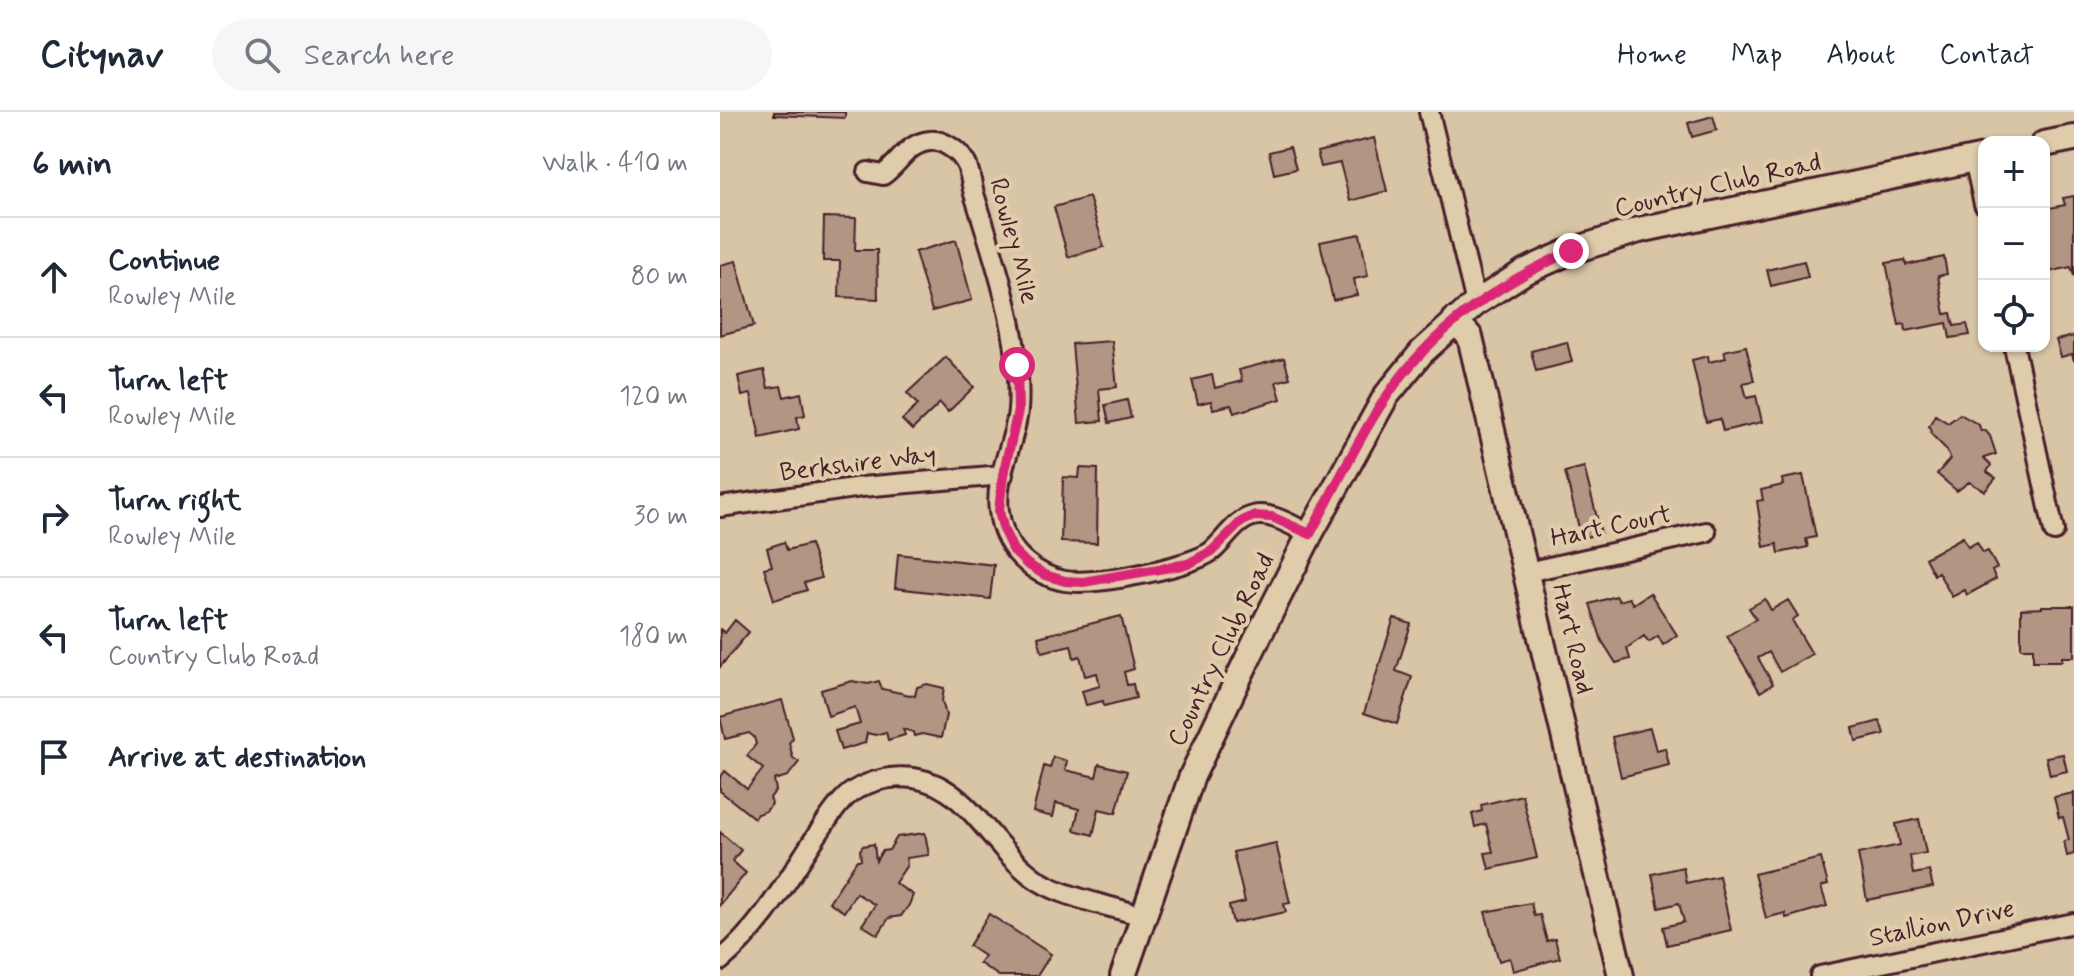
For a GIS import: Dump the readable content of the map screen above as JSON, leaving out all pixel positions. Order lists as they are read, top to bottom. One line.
{"streets":{"main road":["Country Club Road","Hart Road"],"street":["Rowley Mile","Berkshire Way","Hart Court","Stallion Drive"]},"crossings":[["Country Club Road","Rowley Mile"],["Country Club Road","Hart Road"],["Rowley Mile","Berkshire Way"],["Hart Court","Hart Road"]],"page":{"header":"Citynav","search":"Search here","nav":["Home","Map","About","Contact"],"heading":["6 min","Walk · 410 m"],"map_buttons":["+","−"],"list":[["Continue","Rowley Mile","80 m"],["Turn left","Rowley Mile","120 m"],["Turn right","Rowley Mile","30 m"],["Turn left","Country Club Road","180 m"],"Arrive at destination"]}}
